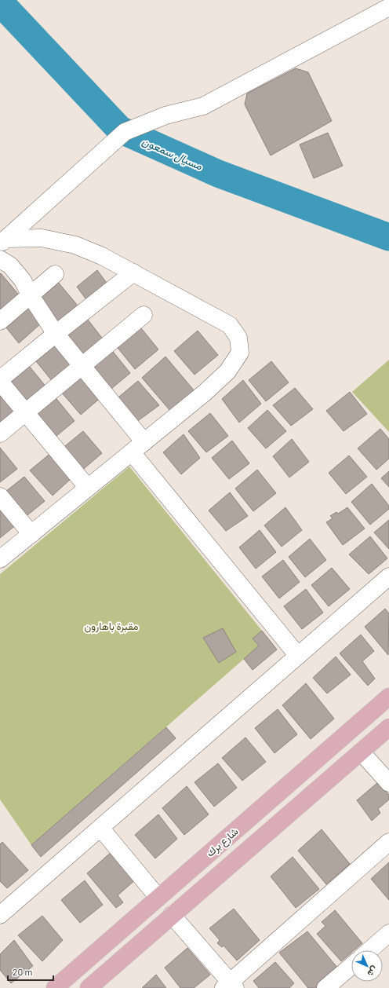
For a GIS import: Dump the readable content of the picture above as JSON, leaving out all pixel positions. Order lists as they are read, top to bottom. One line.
{"streets":{"main road":["شارع برك"]},"water":["مسيال سمعون"],"parks":["مقبرة باهارون"],"scale_bar":"20 m","north":"bottom right"}
